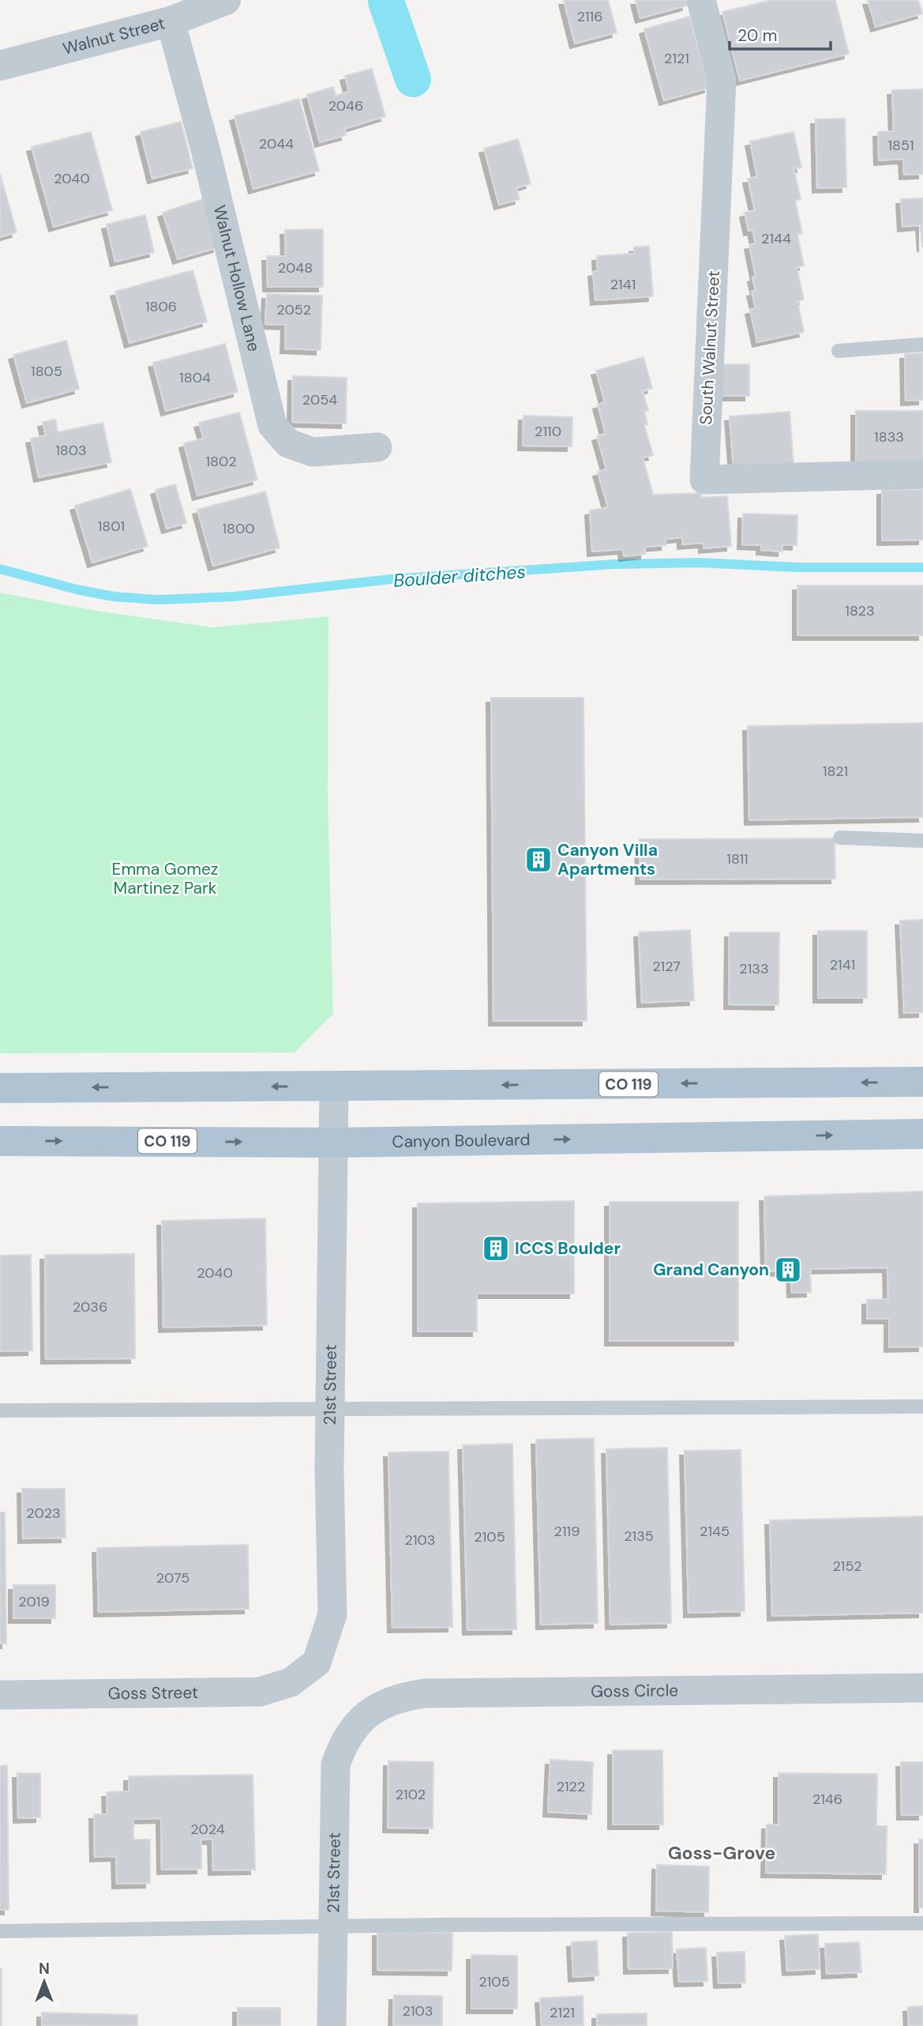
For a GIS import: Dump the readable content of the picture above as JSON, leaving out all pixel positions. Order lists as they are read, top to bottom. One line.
{"streets":{"main road":["CO 119","Canyon Boulevard"],"street":["Walnut Street","Walnut Hollow Lane","South Walnut Street","21st Street","Goss Circle","Goss Street"]},"crossings":[["Walnut Street","Walnut Hollow Lane"],["CO 119","21st Street"],["Canyon Boulevard","21st Street"],["21st Street","Goss Circle"],["21st Street","Goss Street"]],"districts":["Goss-Grove"],"water":["Boulder ditches"],"parks":["Emma Gomez Martinez Park"],"places":{"building":["Canyon Villa Apartments","ICCS Boulder","Grand Canyon"]},"house_numbers":["2116","2121","2046","2044","1851","2040","2144","2048","2141","1806","2052","1805","1804","2054","2110","1833","1803","1802","1801","1800","1823","1821","1811","2141","2127","2133","2040","2036","2023","2119","2145","2135","2105","2103","2152","2075","2019","2122","2102","2146","2024","2105","2103","2121"],"scale_bar":"20 m","north":"top"}
